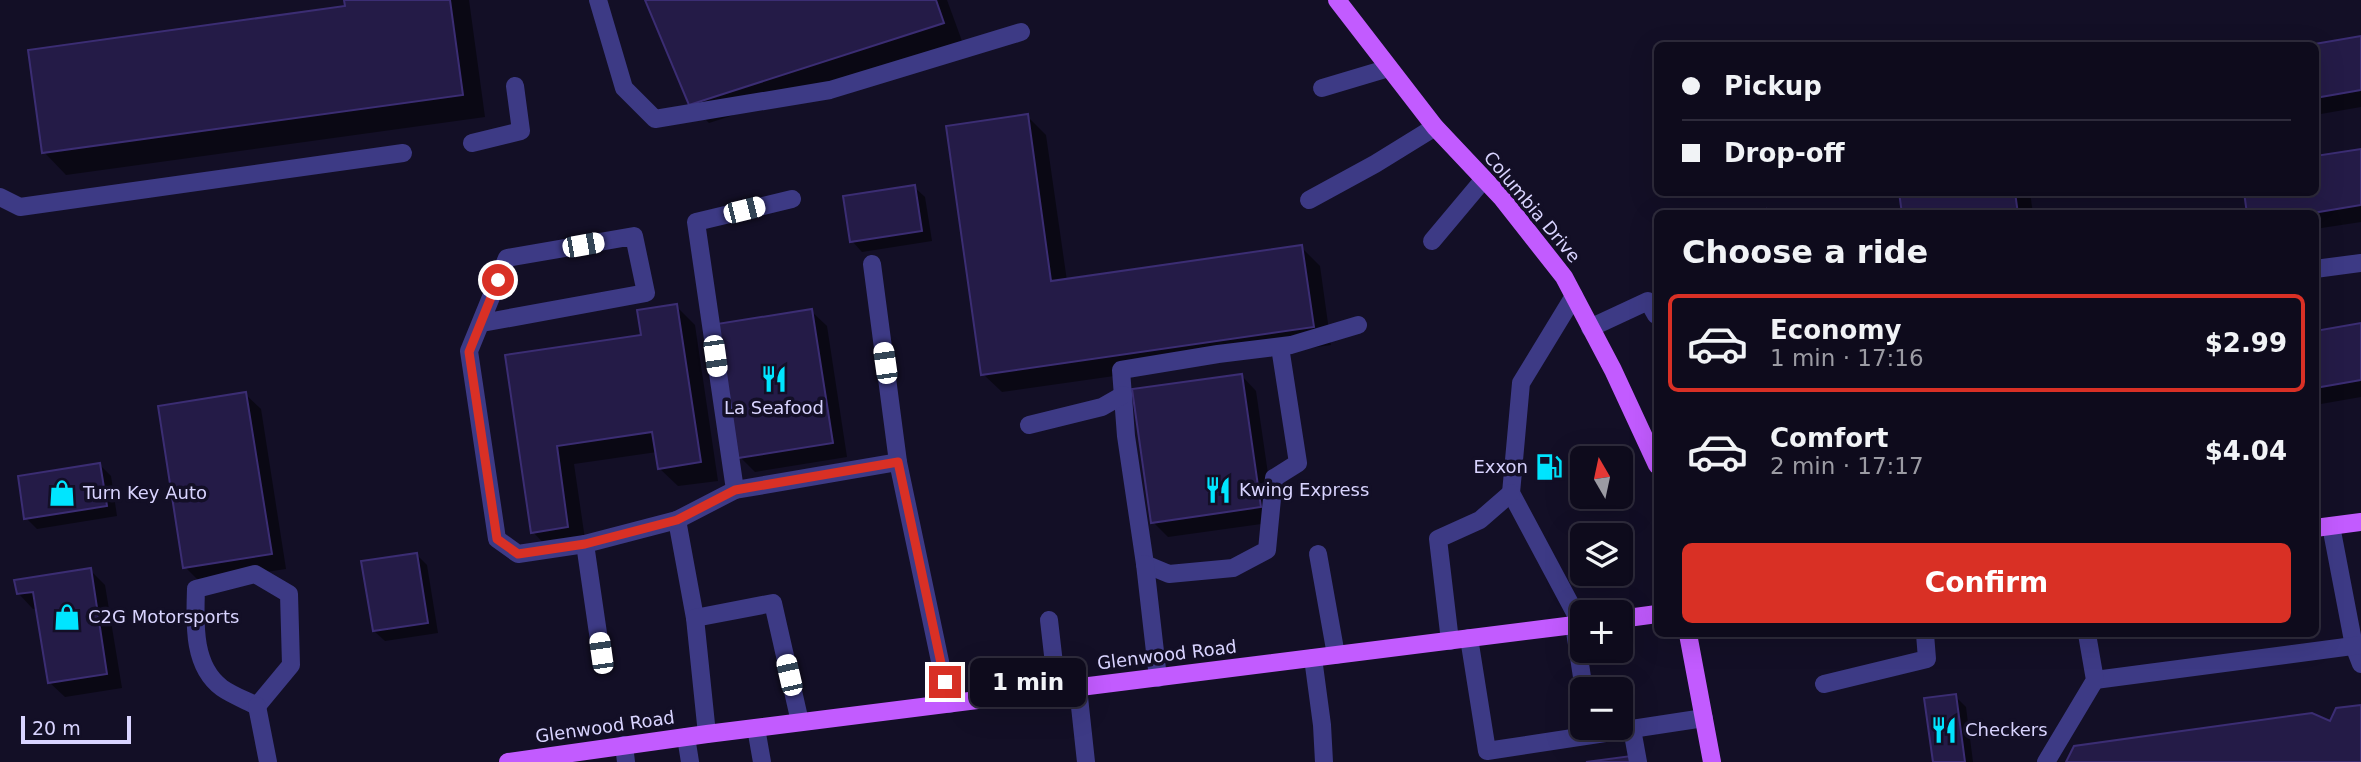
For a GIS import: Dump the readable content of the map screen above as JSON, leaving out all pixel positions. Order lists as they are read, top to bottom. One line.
{"streets":{"main road":["Columbia Drive","Glenwood Road"]},"places":{"restaurant":["La Seafood","Kwing Express","Checkers"],"fuel station":["Exxon"],"shop":["Turn Key Auto","C2G Motorsports"]},"scale_bar":"20 m","north":"top","page":{"banner":["Pickup","Drop-off"],"heading":"Choose a ride","list":[{"name":"Economy","note":"1 min · 17:16","value":"$2.99"},{"name":"Comfort","note":"2 min · 17:17","value":"$4.04"}],"map_buttons":["+","−"],"buttons":"Confirm","bubble":"1 min","scale":"20 m"}}
